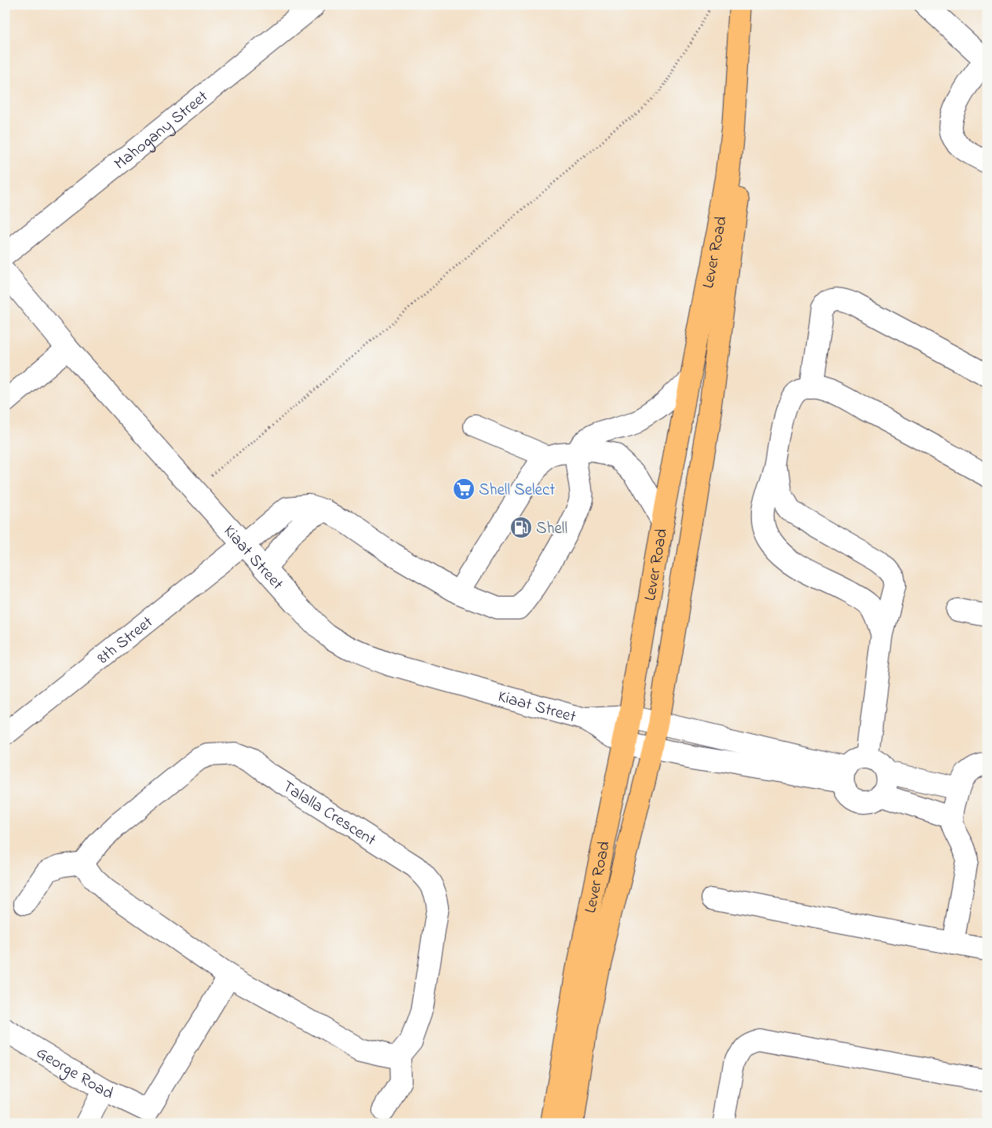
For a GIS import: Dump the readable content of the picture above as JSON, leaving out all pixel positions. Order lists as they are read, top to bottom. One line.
{"streets":{"main road":["Lever Road"],"street":["Mahogany Street","Kiaat Street","8th Street","Talalla Crescent","George Road"]},"crossings":[["Lever Road","Kiaat Street"],["Kiaat Street","8th Street"]],"places":{"supermarket":["Shell Select"],"fuel station":["Shell"]}}
